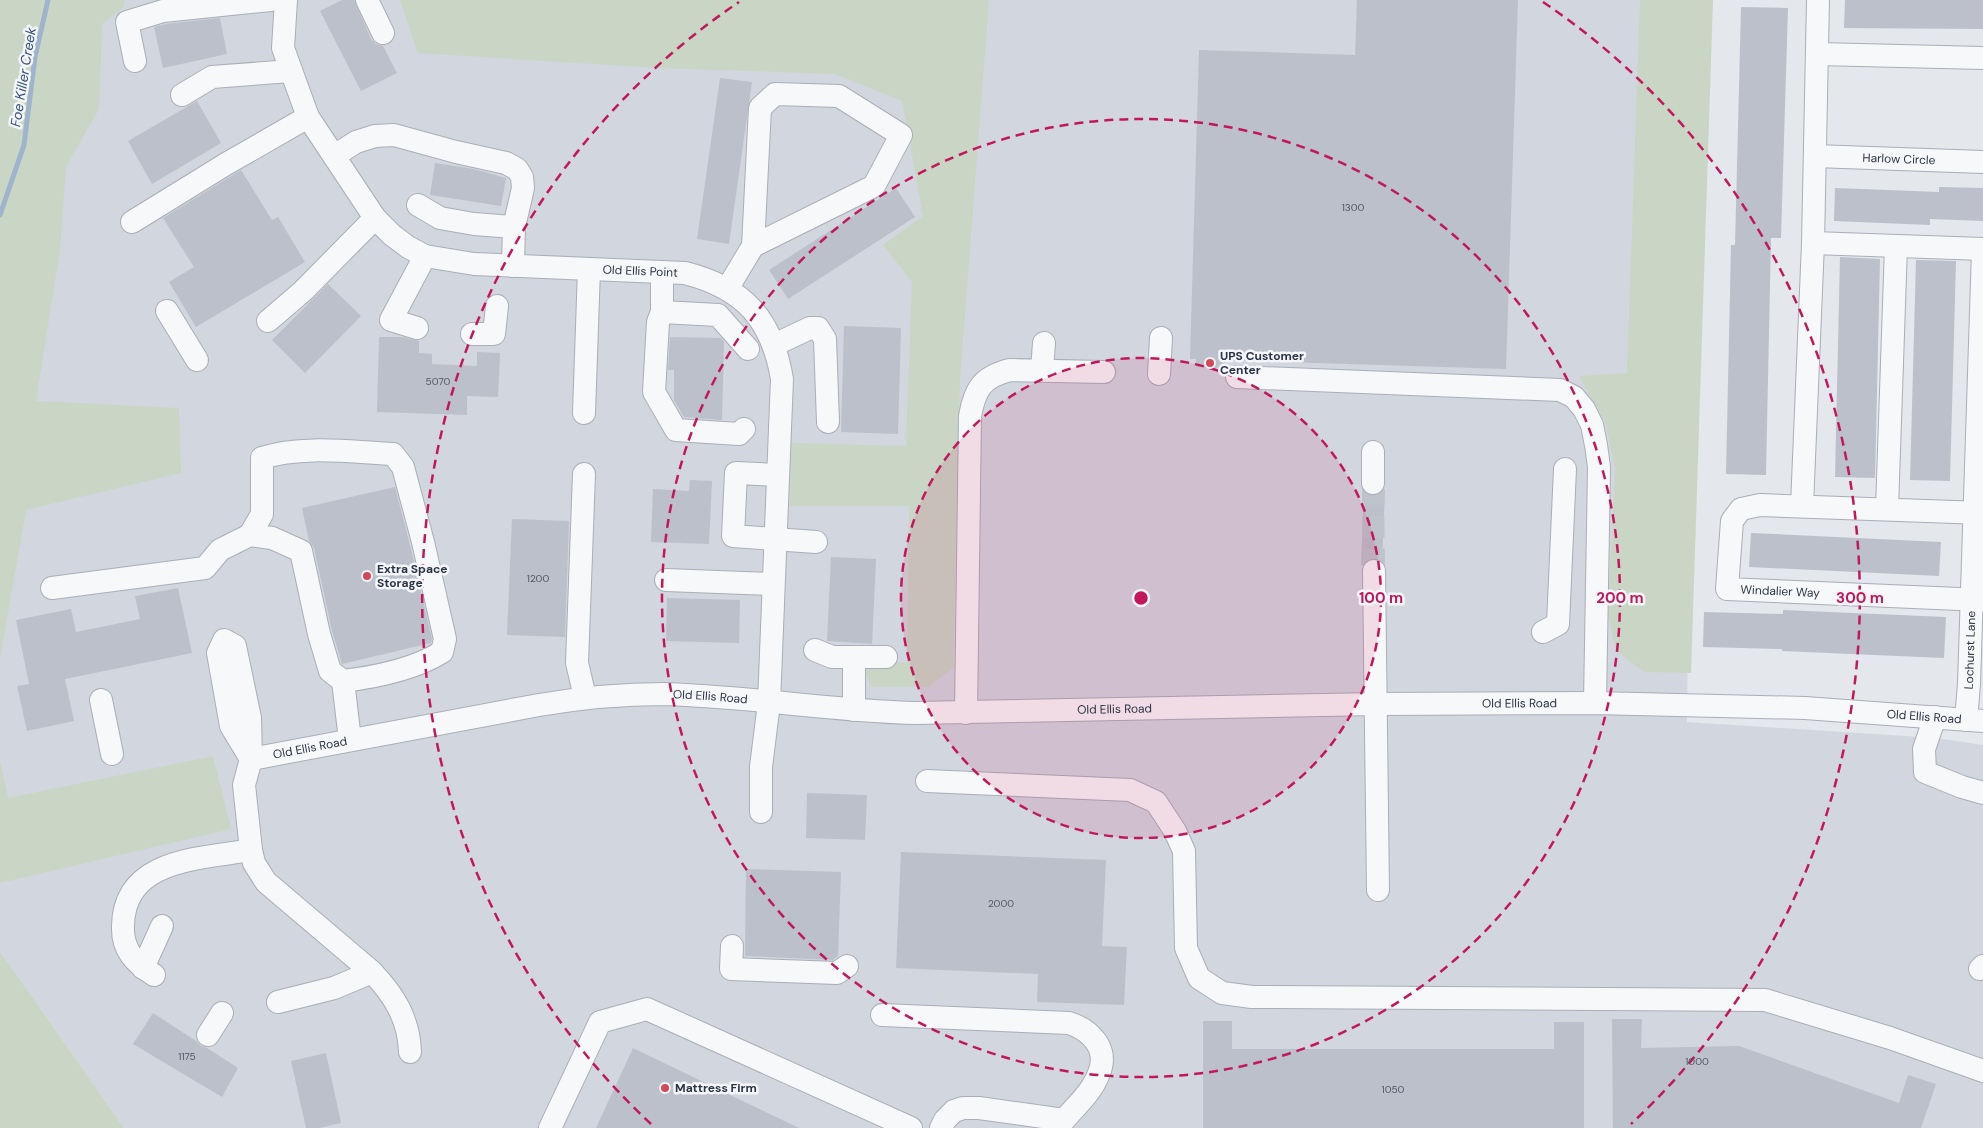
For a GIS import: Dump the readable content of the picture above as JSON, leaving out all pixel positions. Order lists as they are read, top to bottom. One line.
{"streets":{"street":["Harlow Circle","Old Ellis Point","Windalier Way","Lochurst Lane","Old Ellis Road"]},"crossings":[["Old Ellis Point","Old Ellis Road"],["Windalier Way","Lochurst Lane"],["Lochurst Lane","Old Ellis Road"]],"water":["Foe Killer Creek"],"places":["UPS Customer Center","Extra Space Storage","Mattress Firm"],"house_numbers":["1300","5070","1200","2000","1175","1000","1050"],"rings":["100 m","200 m","300 m"]}
